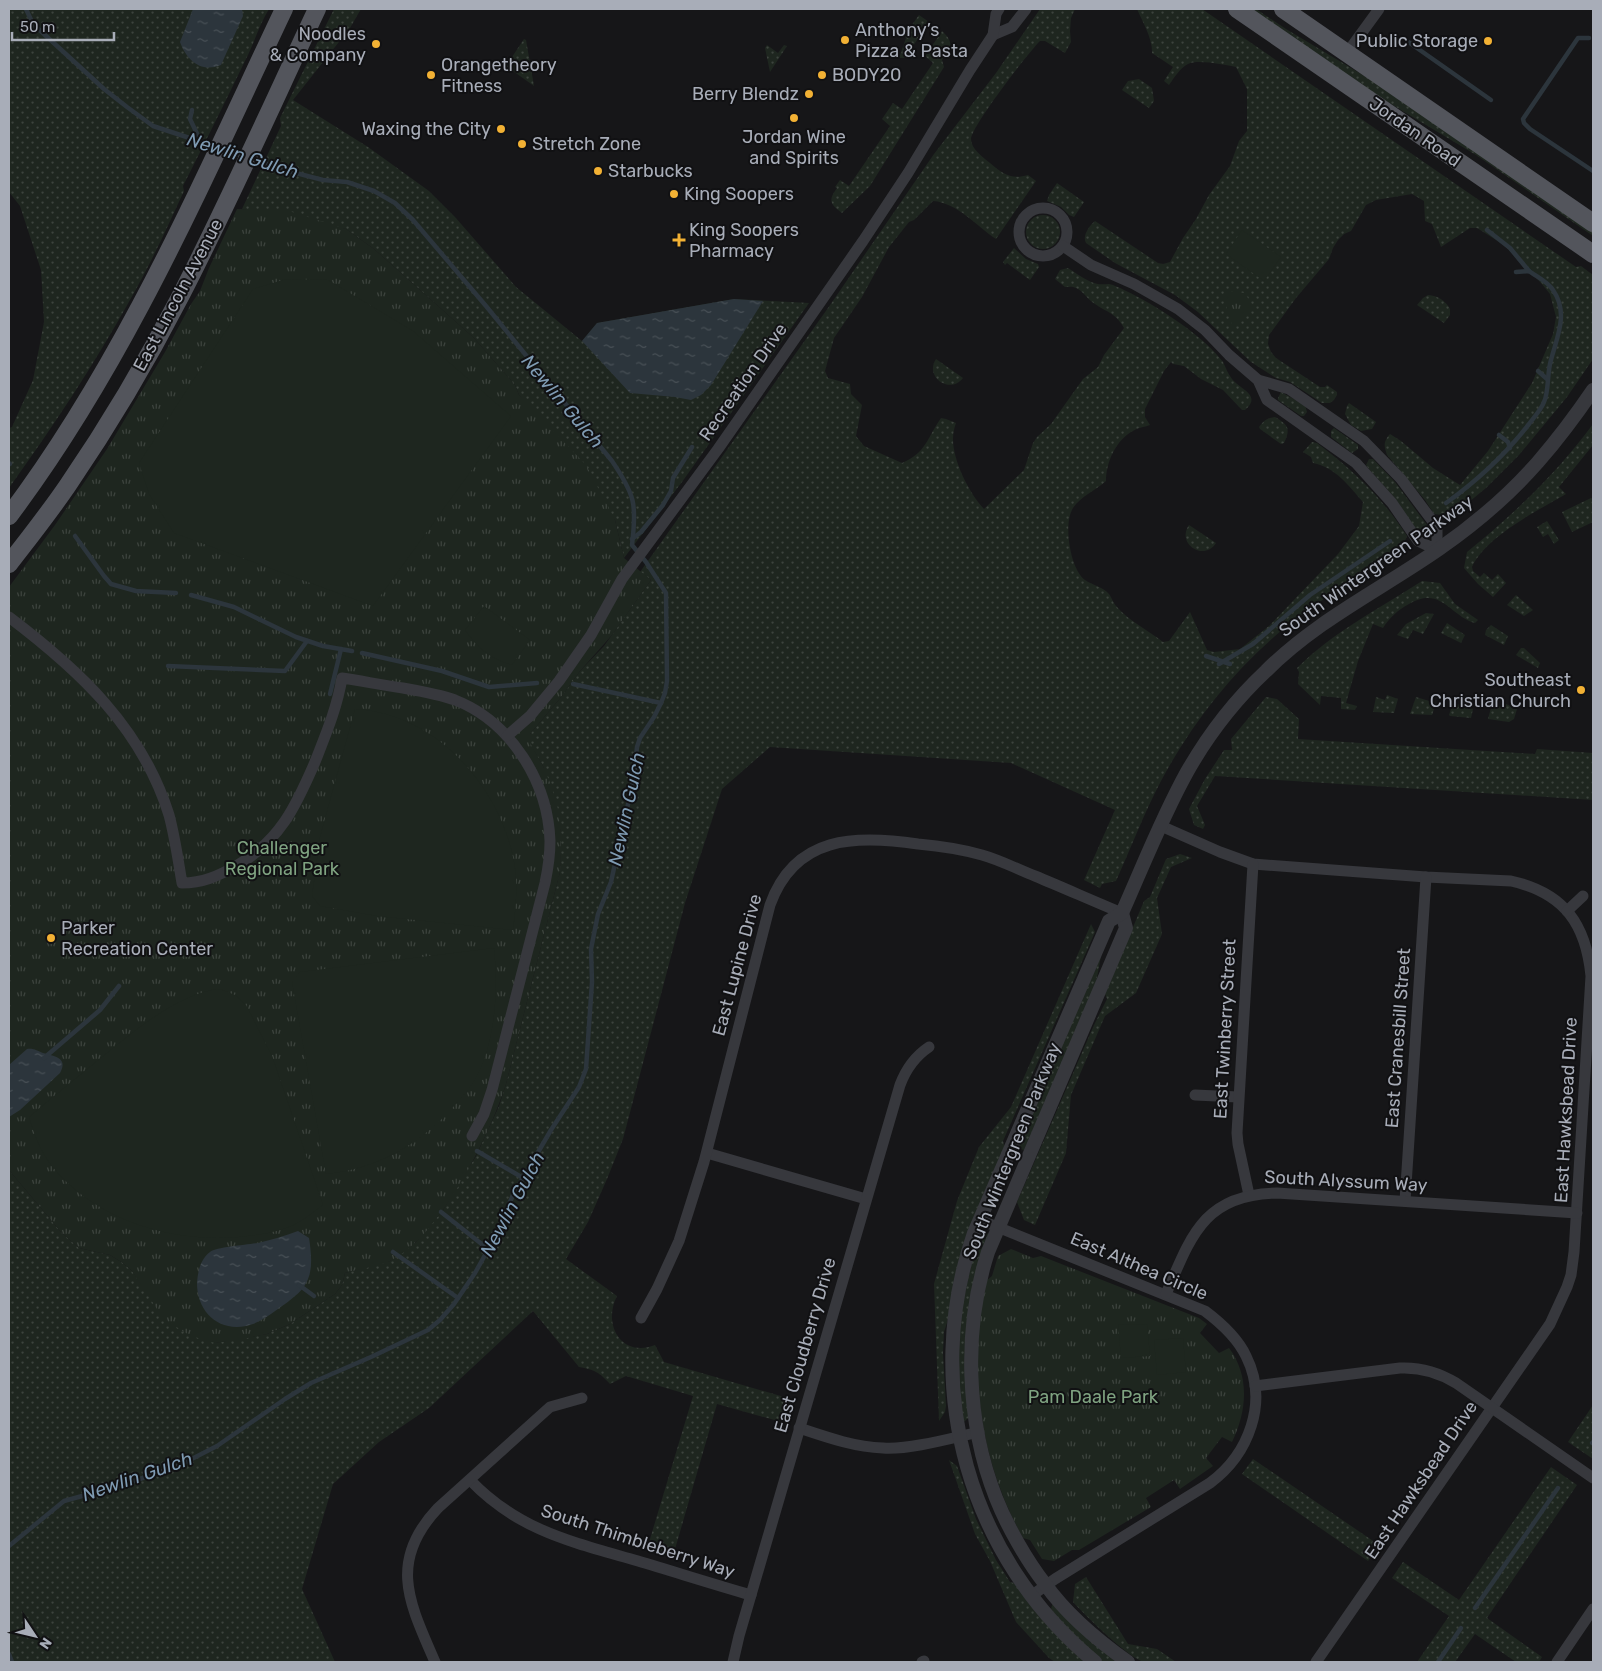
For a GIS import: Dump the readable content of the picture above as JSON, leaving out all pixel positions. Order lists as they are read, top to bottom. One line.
{"streets":{"main road":["Jordan Road","East Lincoln Avenue"],"street":["Recreation Drive","South Wintergreen Parkway","East Lupine Drive","East Twinberry Street","East Cranesbill Street","East Hawksbead Drive","South Alyssum Way","East Althea Circle","East Cloudberry Drive","South Thimbleberry Way"]},"crossings":[["South Wintergreen Parkway","East Lupine Drive"],["South Wintergreen Parkway","East Hawksbead Drive"],["South Wintergreen Parkway","East Althea Circle"],["East Twinberry Street","East Hawksbead Drive"],["East Twinberry Street","South Alyssum Way"],["East Cranesbill Street","East Hawksbead Drive"],["East Cranesbill Street","South Alyssum Way"],["East Hawksbead Drive","South Alyssum Way"],["South Alyssum Way","East Althea Circle"],["East Cloudberry Drive","South Thimbleberry Way"]],"water":["Newlin Gulch"],"parks":["Challenger Regional Park","Pam Daale Park"],"places":{"other":["Anthony’s Pizza & Pasta","Public Storage","Noodles & Company","Orangetheory Fitness","BODY20","Berry Blendz","Jordan Wine and Spirits","Waxing the City","Stretch Zone","Starbucks","King Soopers","Southeast Christian Church","Parker Recreation Center"],"health":["King Soopers Pharmacy"]},"scale_bar":"50 m","north":"bottom right"}
